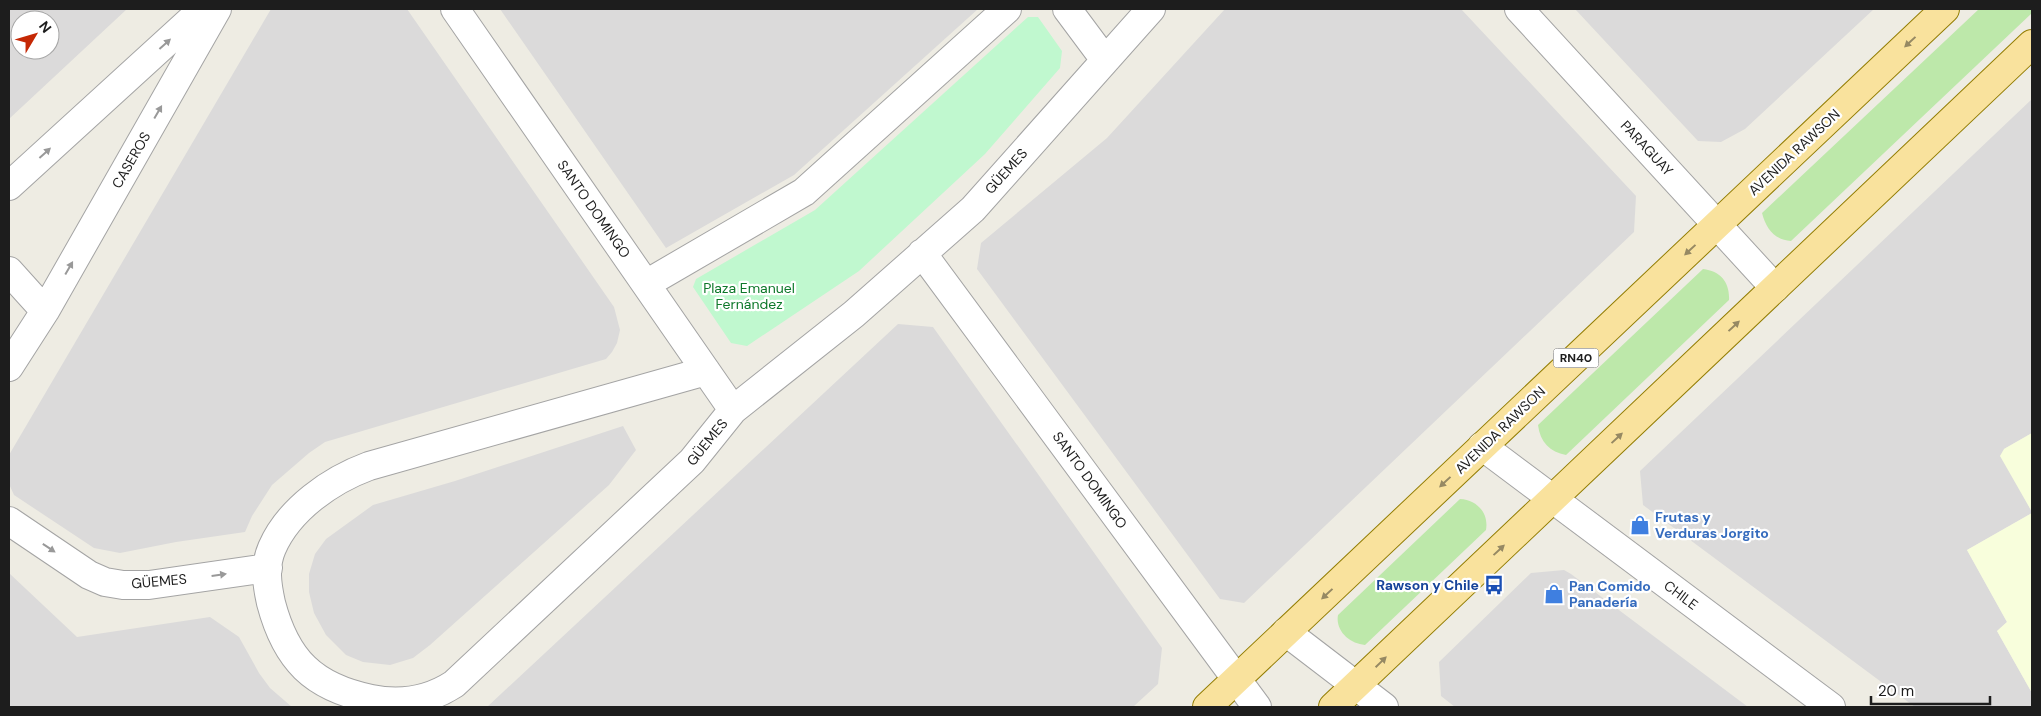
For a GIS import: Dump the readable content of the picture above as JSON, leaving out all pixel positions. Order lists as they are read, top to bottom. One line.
{"streets":{"main road":["AVENIDA RAWSON","RN40"],"street":["PARAGUAY","CASEROS","GÜEMES","SANTO DOMINGO","CHILE"]},"crossings":[["PARAGUAY","AVENIDA RAWSON"],["AVENIDA RAWSON","SANTO DOMINGO"],["AVENIDA RAWSON","CHILE"],["GÜEMES","SANTO DOMINGO"]],"parks":["Plaza Emanuel Fernández"],"places":{"shop":["Frutas y Verduras Jorgito","Pan Comido Panadería"],"bus stop":["Rawson y Chile"]},"scale_bar":"20 m","north":"top right"}
